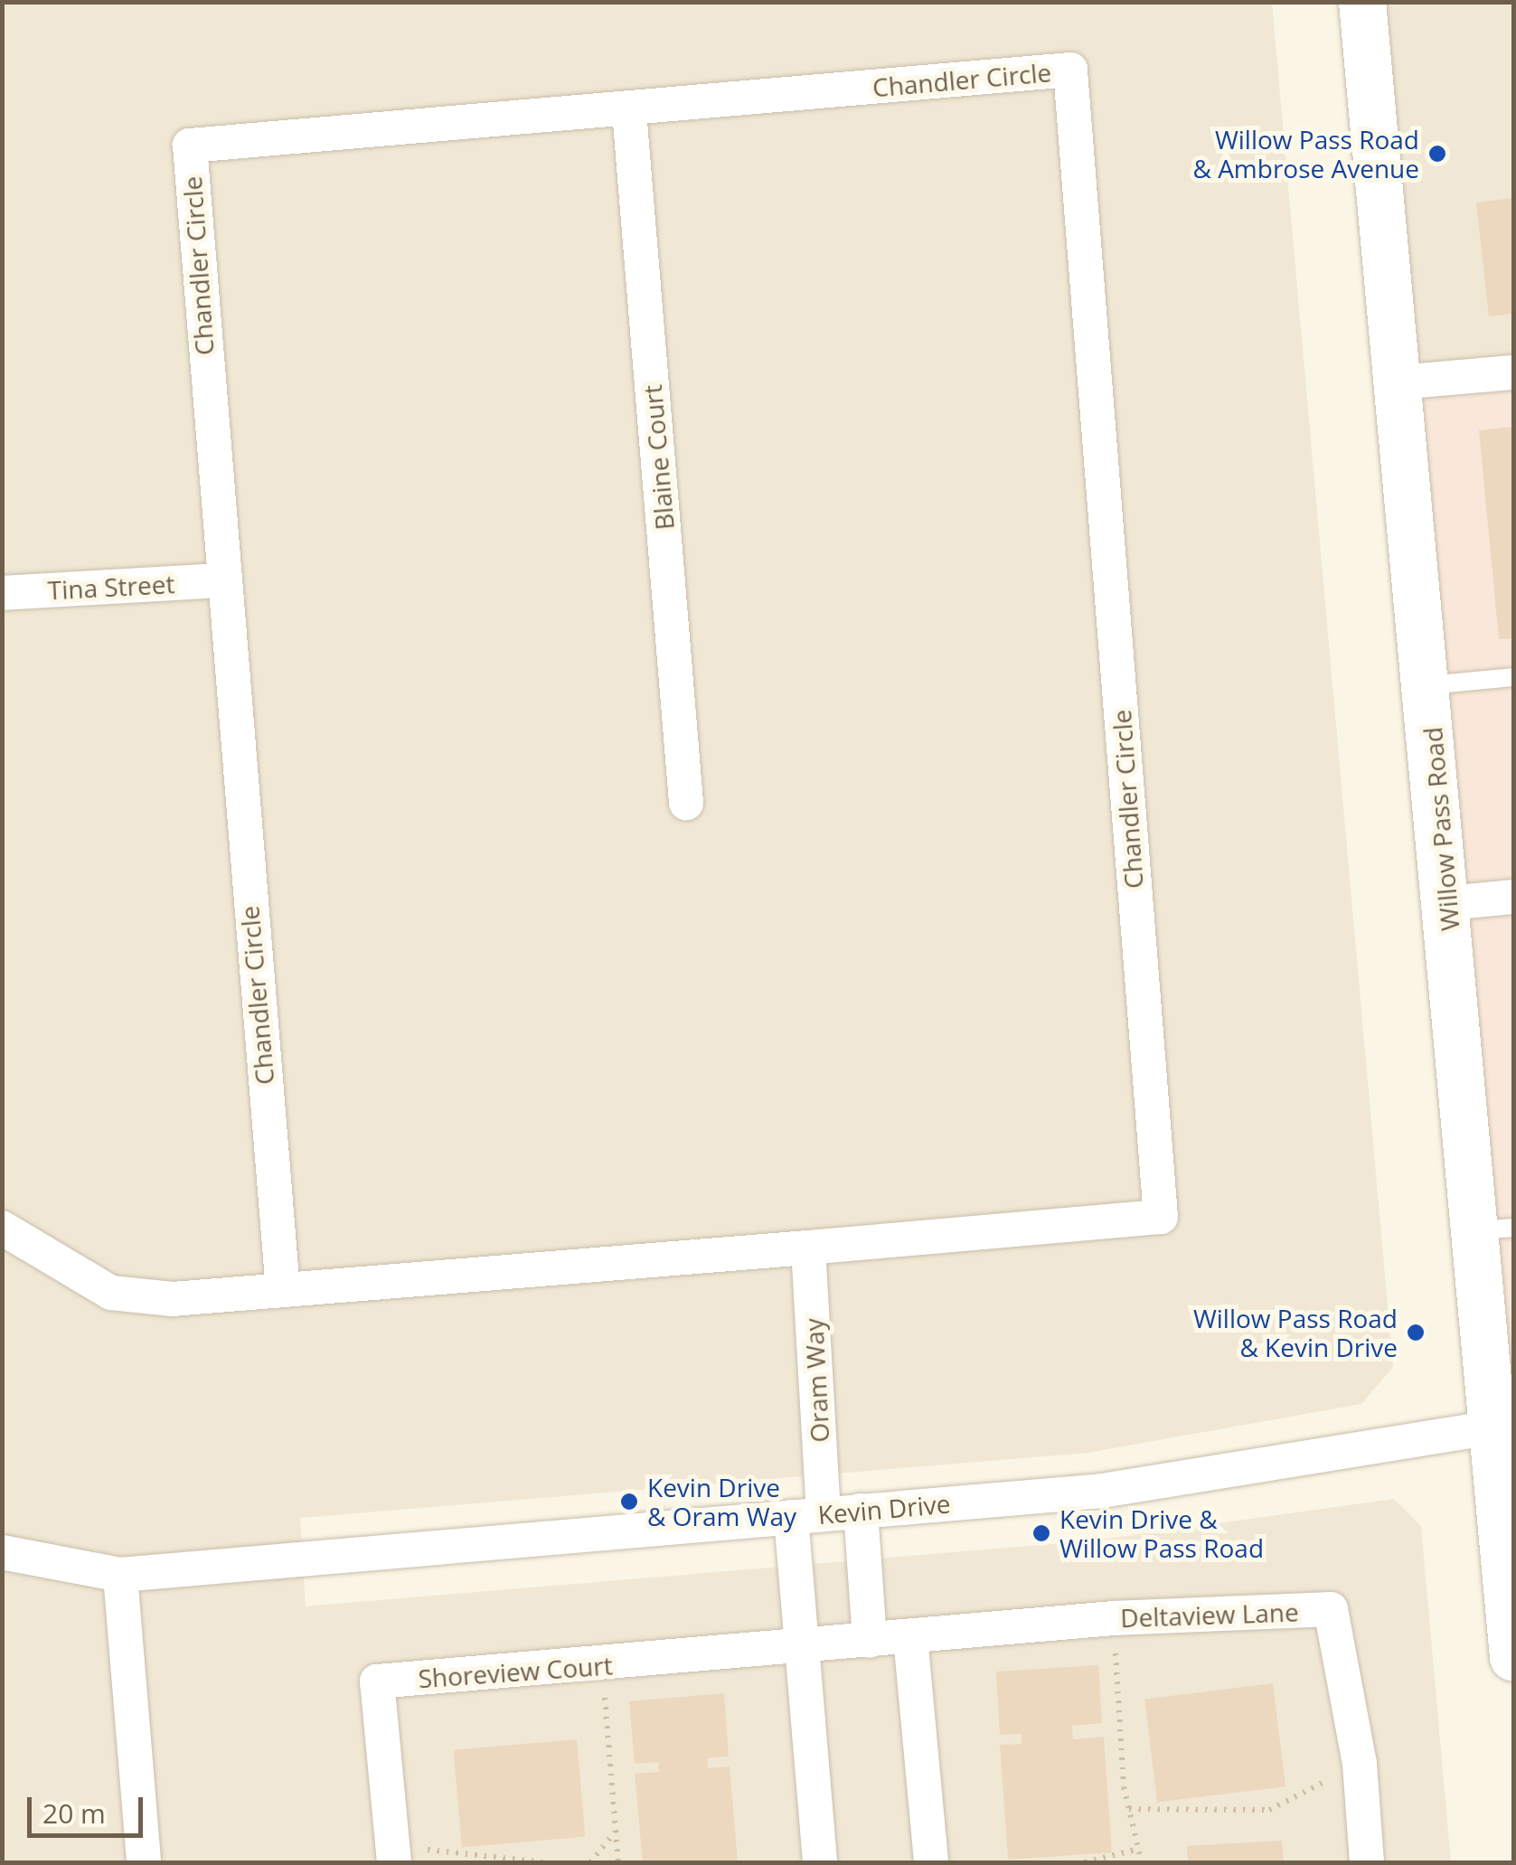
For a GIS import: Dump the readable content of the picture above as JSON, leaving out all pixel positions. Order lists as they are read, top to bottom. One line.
{"streets":{"main road":["Willow Pass Road"],"street":["Chandler Circle","Blaine Court","Tina Street","Oram Way","Kevin Drive","Deltaview Lane","Shoreview Court"]},"crossings":[["Chandler Circle","Blaine Court"],["Chandler Circle","Tina Street"],["Chandler Circle","Oram Way"],["Willow Pass Road","Kevin Drive"],["Oram Way","Kevin Drive"],["Oram Way","Deltaview Lane"],["Oram Way","Shoreview Court"],["Deltaview Lane","Shoreview Court"]],"places":["Willow Pass Road & Ambrose Avenue","Willow Pass Road & Kevin Drive","Kevin Drive & Oram Way","Kevin Drive & Willow Pass Road"],"scale_bar":"20 m"}
